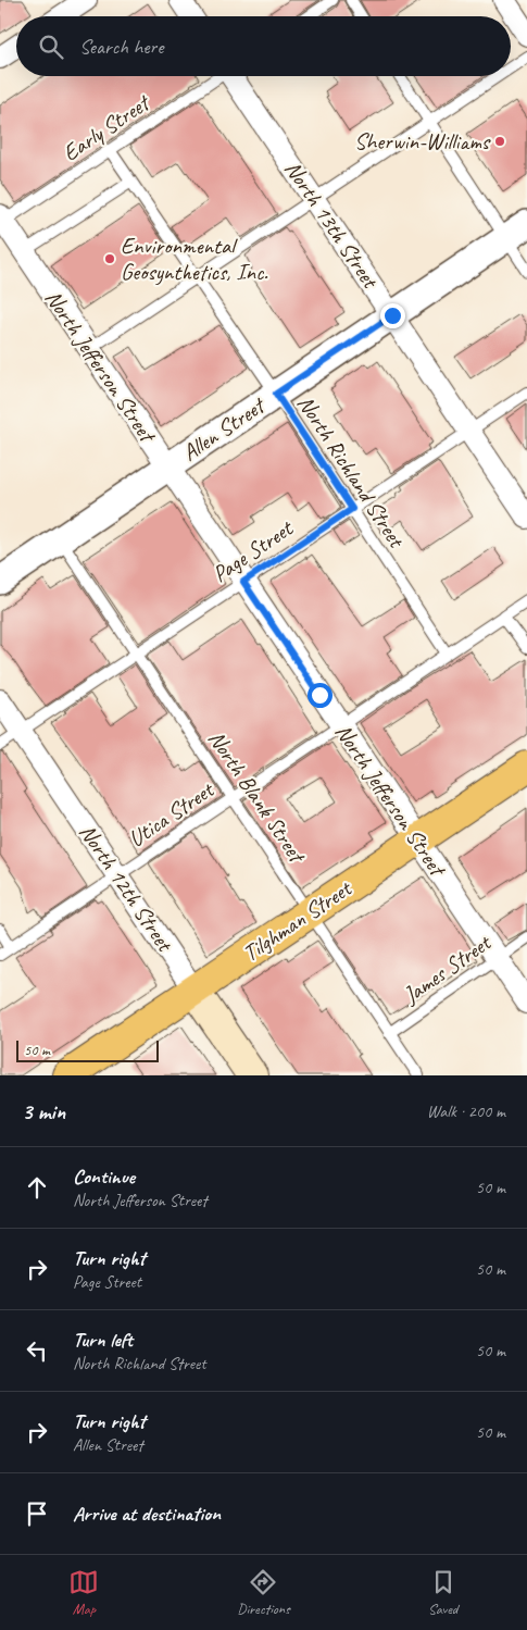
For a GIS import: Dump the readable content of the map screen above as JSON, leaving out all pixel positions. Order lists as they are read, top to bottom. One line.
{"streets":{"main road":["North 12th Street","Tilghman Street"],"street":["North 13th Street","North Jefferson Street","Allen Street"],"lane":["Early Street","North Richland Street","Page Street","North Blank Street","Utica Street","James Street"]},"crossings":[["Early Street","North Jefferson Street"],["Early Street","North Richland Street"],["North 13th Street","Allen Street"],["North 13th Street","Page Street"],["North Jefferson Street","Allen Street"],["North Jefferson Street","Page Street"],["North Jefferson Street","Utica Street"],["North Jefferson Street","Tilghman Street"],["North Jefferson Street","James Street"],["Allen Street","North Richland Street"],["Allen Street","North Blank Street"],["North Richland Street","Page Street"],["North Richland Street","Utica Street"],["Page Street","North Blank Street"],["Page Street","North 12th Street"],["North Blank Street","Utica Street"],["North Blank Street","Tilghman Street"],["North Blank Street","James Street"],["Utica Street","North 12th Street"],["North 12th Street","Tilghman Street"]],"places":["Sherwin-Williams","Environmental Geosynthetics, Inc."],"scale_bar":"50 m","page":{"search":"Search here","scale":"50 m","heading":["3 min","Walk · 200 m"],"list":[["Continue","North Jefferson Street","50 m"],["Turn right","Page Street","50 m"],["Turn left","North Richland Street","50 m"],["Turn right","Allen Street","50 m"],"Arrive at destination"],"nav":["Map","Directions","Saved"]}}
